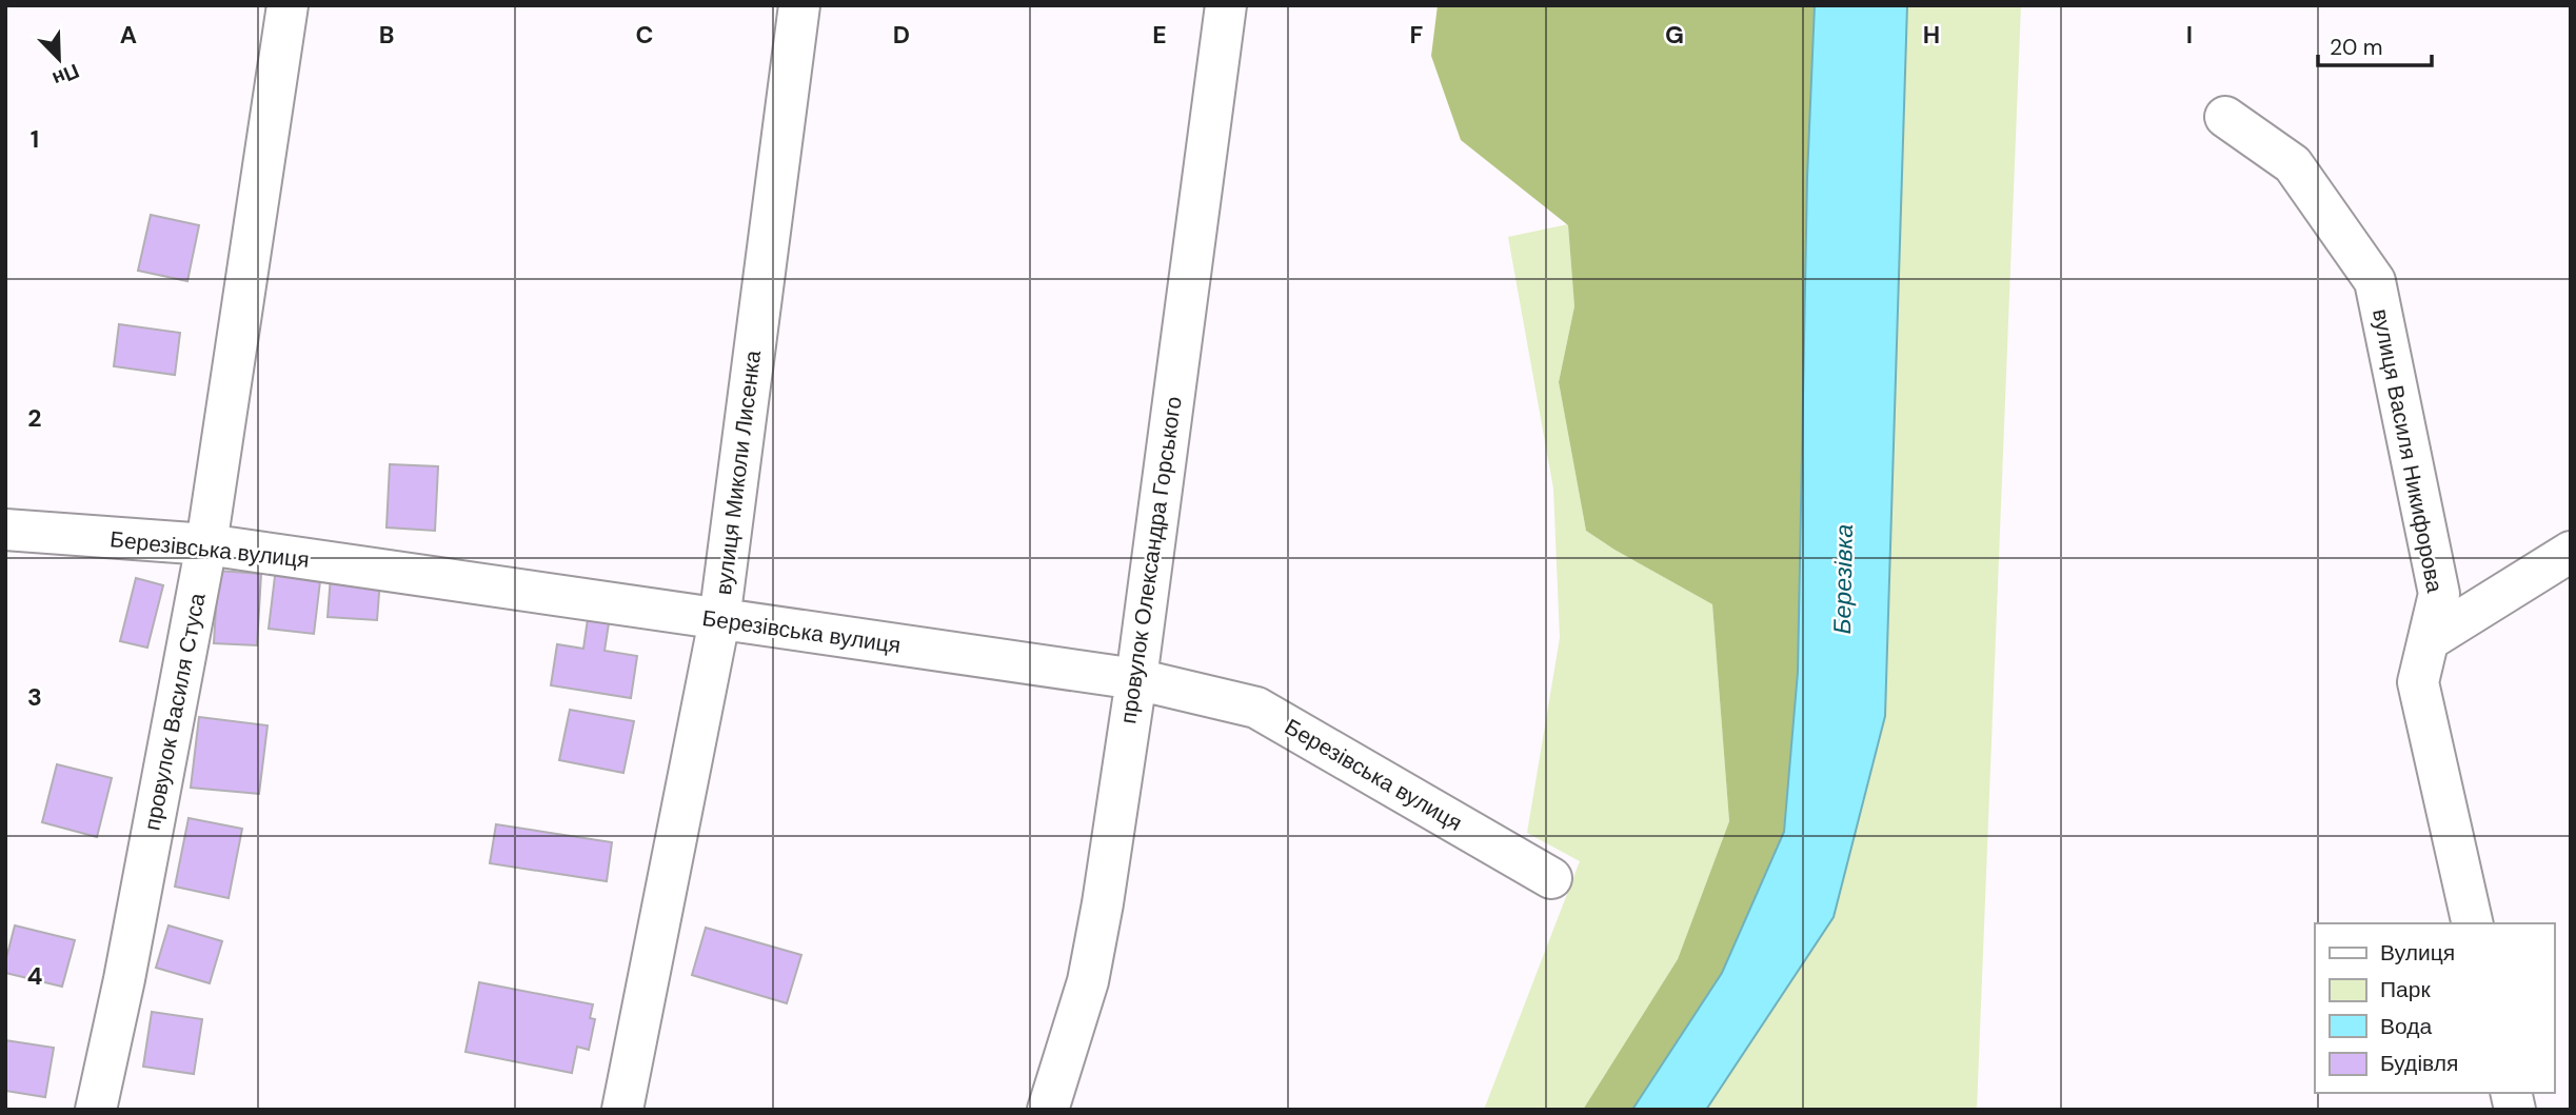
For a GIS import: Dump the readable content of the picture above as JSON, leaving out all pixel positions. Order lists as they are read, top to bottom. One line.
{"streets":{"street":["вулиця Василя Никифорова","вулиця Миколи Лисенка","Березівська вулиця","провулок Олександра Горського","провулок Василя Стуса"]},"crossings":[["вулиця Миколи Лисенка","Березівська вулиця"],["Березівська вулиця","провулок Олександра Горського"],["Березівська вулиця","провулок Василя Стуса"]],"water":["Березівка"],"legend":["Вулиця","Парк","Вода","Будівля"],"scale_bar":"20 m","north":"bottom right","grid":{"columns":["A","B","C","D","E","F","G","H","I"],"rows":["1","2","3","4"]}}
